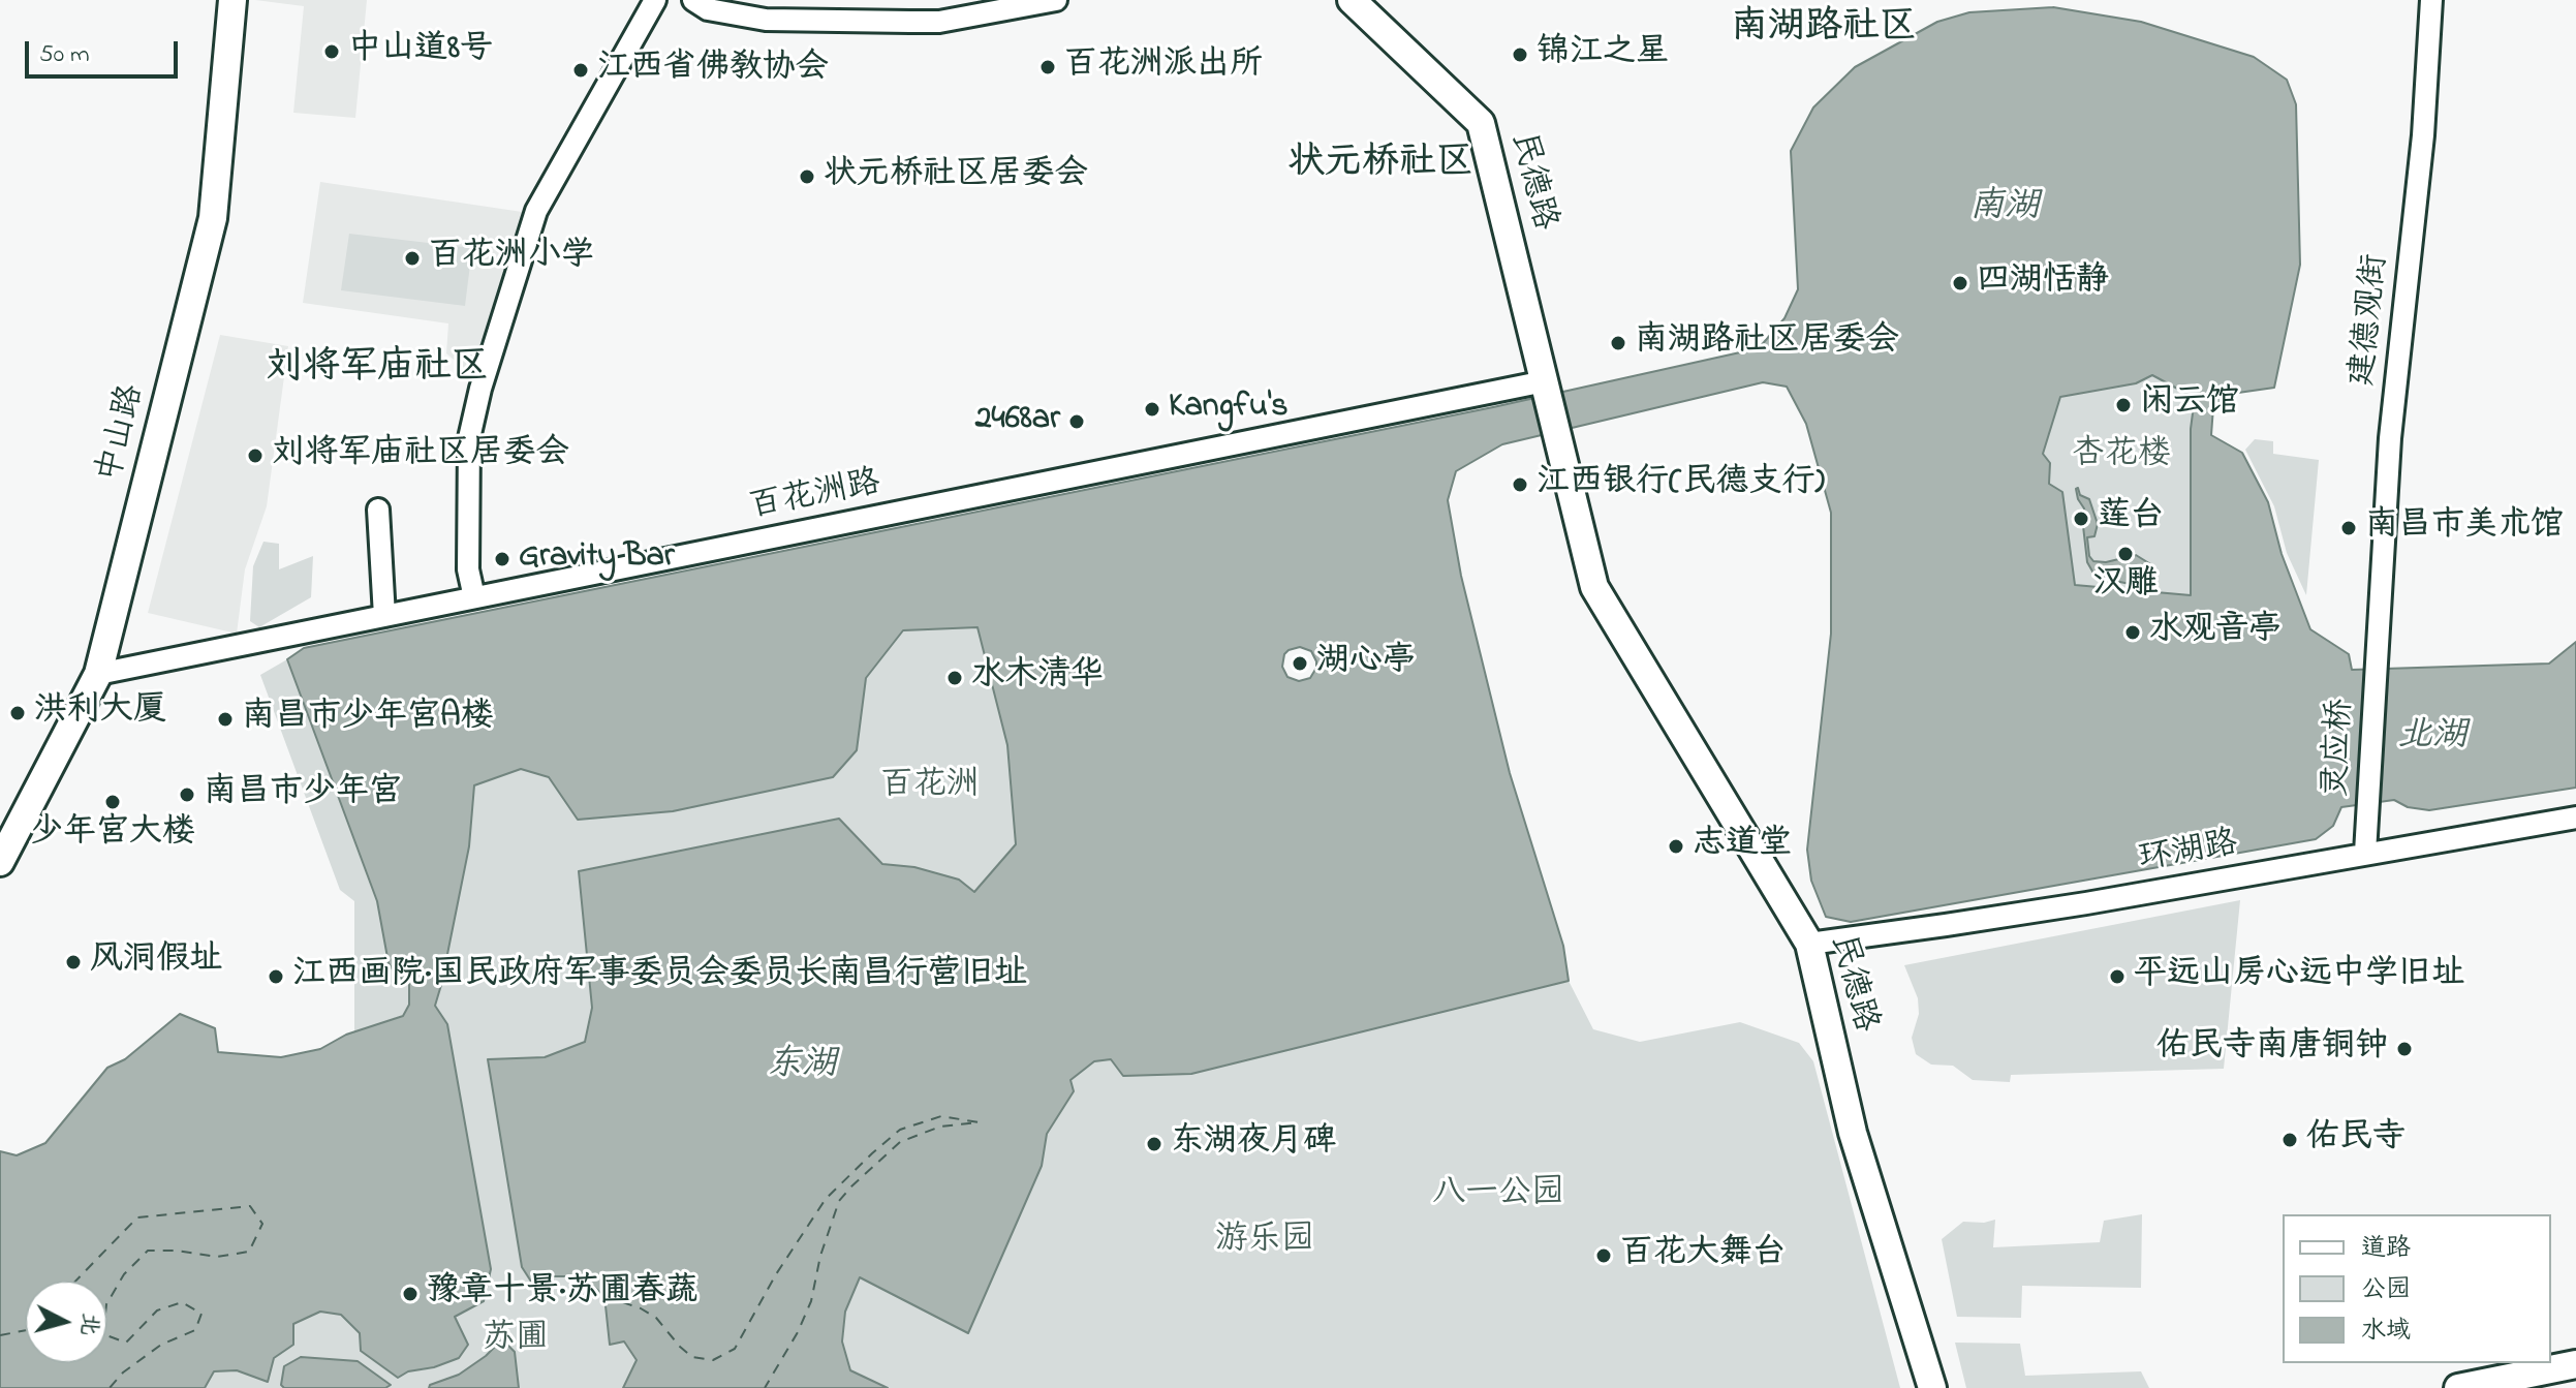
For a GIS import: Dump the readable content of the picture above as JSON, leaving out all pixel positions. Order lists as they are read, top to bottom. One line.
{"streets":{"main road":["民德路","中山路"],"street":["建德观街","百花洲路","灵应桥","环湖路"]},"crossings":[["民德路","百花洲路"],["民德路","环湖路"],["建德观街","灵应桥"],["中山路","百花洲路"],["灵应桥","环湖路"]],"districts":["南湖路社区","状元桥社区","刘将军庙社区"],"water":["南湖","北湖","东湖"],"parks":["杏花楼","百花洲","八一公园","游乐园","苏圃"],"places":["中山道8号","锦江之星","百花洲派出所","江西省佛教协会","状元桥社区居委会","百花洲小学","四湖恬静","南湖路社区居委会","闲云馆","Kangfu's","2468ar","刘将军庙社区居委会","江西银行(民德支行)","莲台","南昌市美术馆","汉雕","Gravity Bar","水观音亭","湖心亭","水木清华","洪利大厦","南昌市少年宫A楼","南昌市少年宫","少年宫大楼","志道堂","风洞假址","江西画院·国民政府军事委员会委员长南昌行营旧址","平远山房心远中学旧址","佑民寺南唐铜钟","佑民寺","东湖夜月碑","百花大舞台","豫章十景·苏圃春蔬"],"legend":["道路","公园","水域"],"scale_bar":"50 m","north":"right"}
